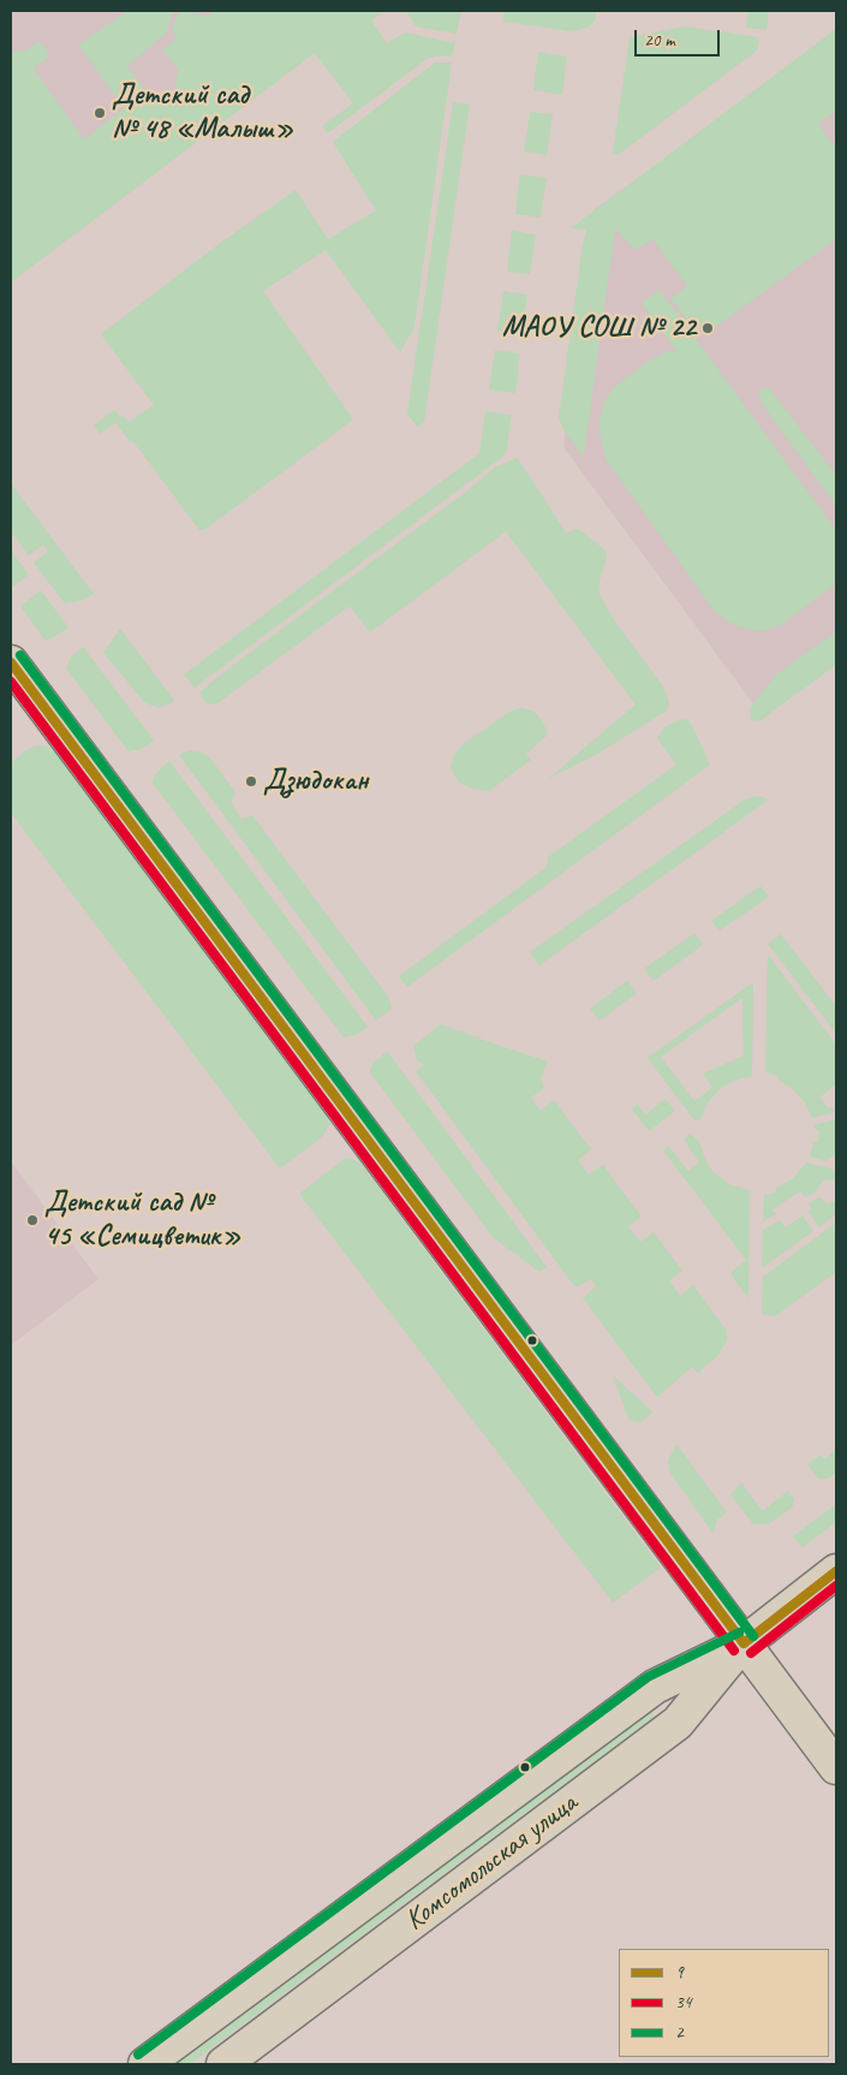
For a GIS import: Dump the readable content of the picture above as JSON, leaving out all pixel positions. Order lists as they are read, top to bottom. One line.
{"streets":{"main road":["Комсомольская улица"]},"places":["Детский сад № 48 «Малыш»","МАОУ СОШ № 22","Дзюдокан","Детский сад № 45 «Семицветик»"],"lines":["transit line 2","transit line 9","transit line 34"],"legend":["9","34","2"],"scale_bar":"20 m"}
